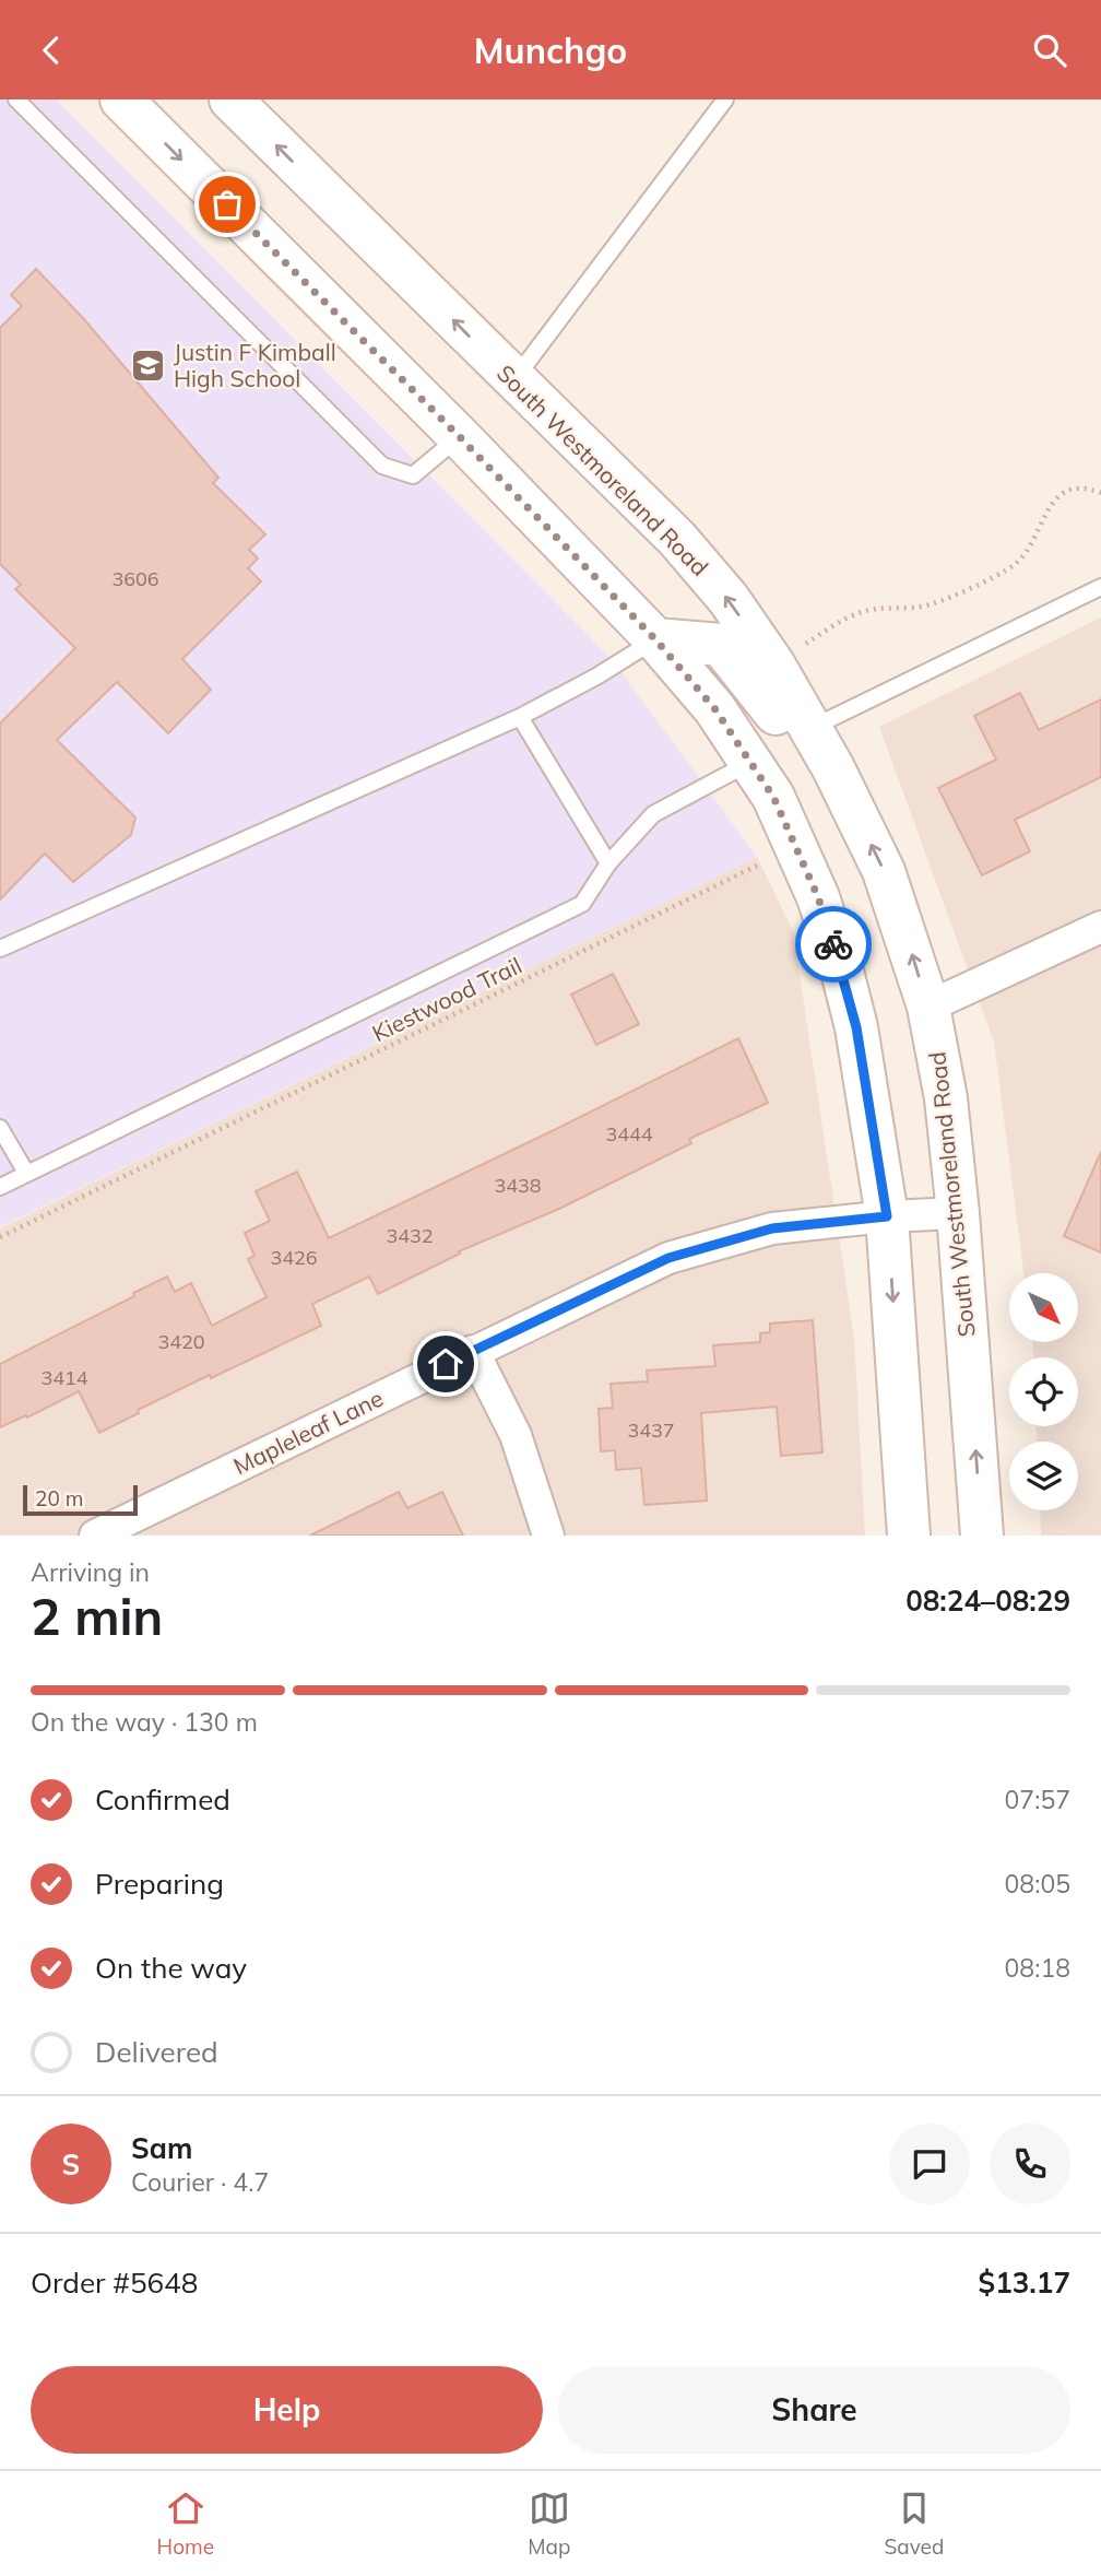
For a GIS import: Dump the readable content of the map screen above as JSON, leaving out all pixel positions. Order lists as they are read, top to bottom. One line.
{"streets":{"main road":["South Westmoreland Road"],"street":["Mapleleaf Lane"],"path":["Kiestwood Trail"]},"crossings":[["South Westmoreland Road","Mapleleaf Lane"]],"places":{"school or university":["Justin F Kimball High School"]},"house_numbers":["3606","3444","3438","3432","3426","3420","3414","3437"],"scale_bar":"20 m","north":"bottom right","page":{"header":"Munchgo","scale":"20 m","heading":["2 min","Arriving in","08:24–08:29"],"panel":["Sam","Courier · 4.7","Order #5648","$13.17"],"bar":"On the way · 130 m","list":[["Confirmed","07:57"],["Preparing","08:05"],["On the way","08:18"],"Delivered"],"round":"S","buttons":["Help","Share"],"tabs":["Home","Map","Saved"]}}
